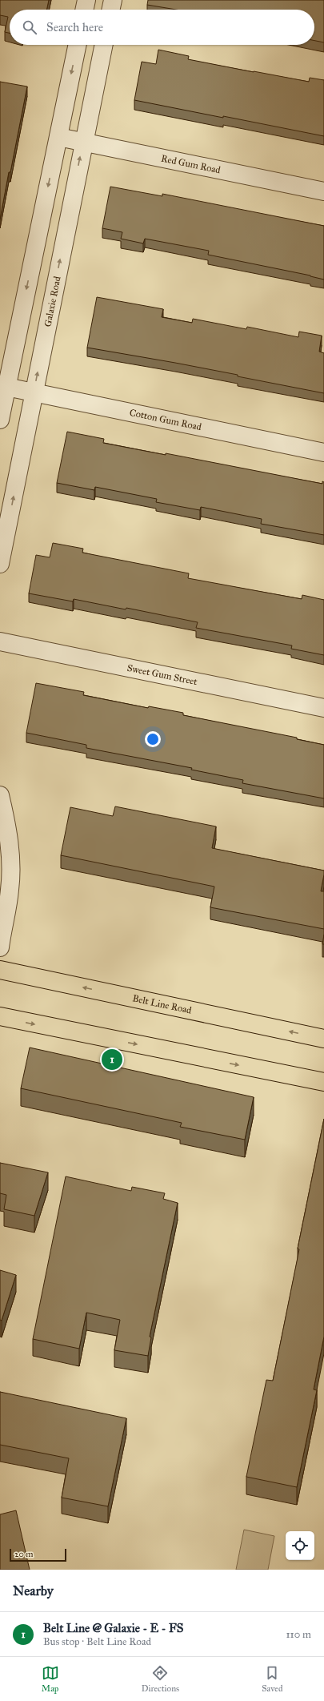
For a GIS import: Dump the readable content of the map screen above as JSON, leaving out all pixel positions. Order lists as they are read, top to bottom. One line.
{"streets":{"main road":["Belt Line Road"],"street":["Red Gum Road","Galaxie Road","Cotton Gum Road","Sweet Gum Street"]},"crossings":[["Red Gum Road","Galaxie Road"],["Galaxie Road","Cotton Gum Road"]],"scale_bar":"20 m","page":{"search":"Search here","pins":"1","scale":"20 m","heading":"Nearby","list":[{"mark":"1","name":"Belt Line @ Galaxie - E - FS","note":"Bus stop · Belt Line Road","value":"110 m"}],"nav":["Map","Directions","Saved"]}}
